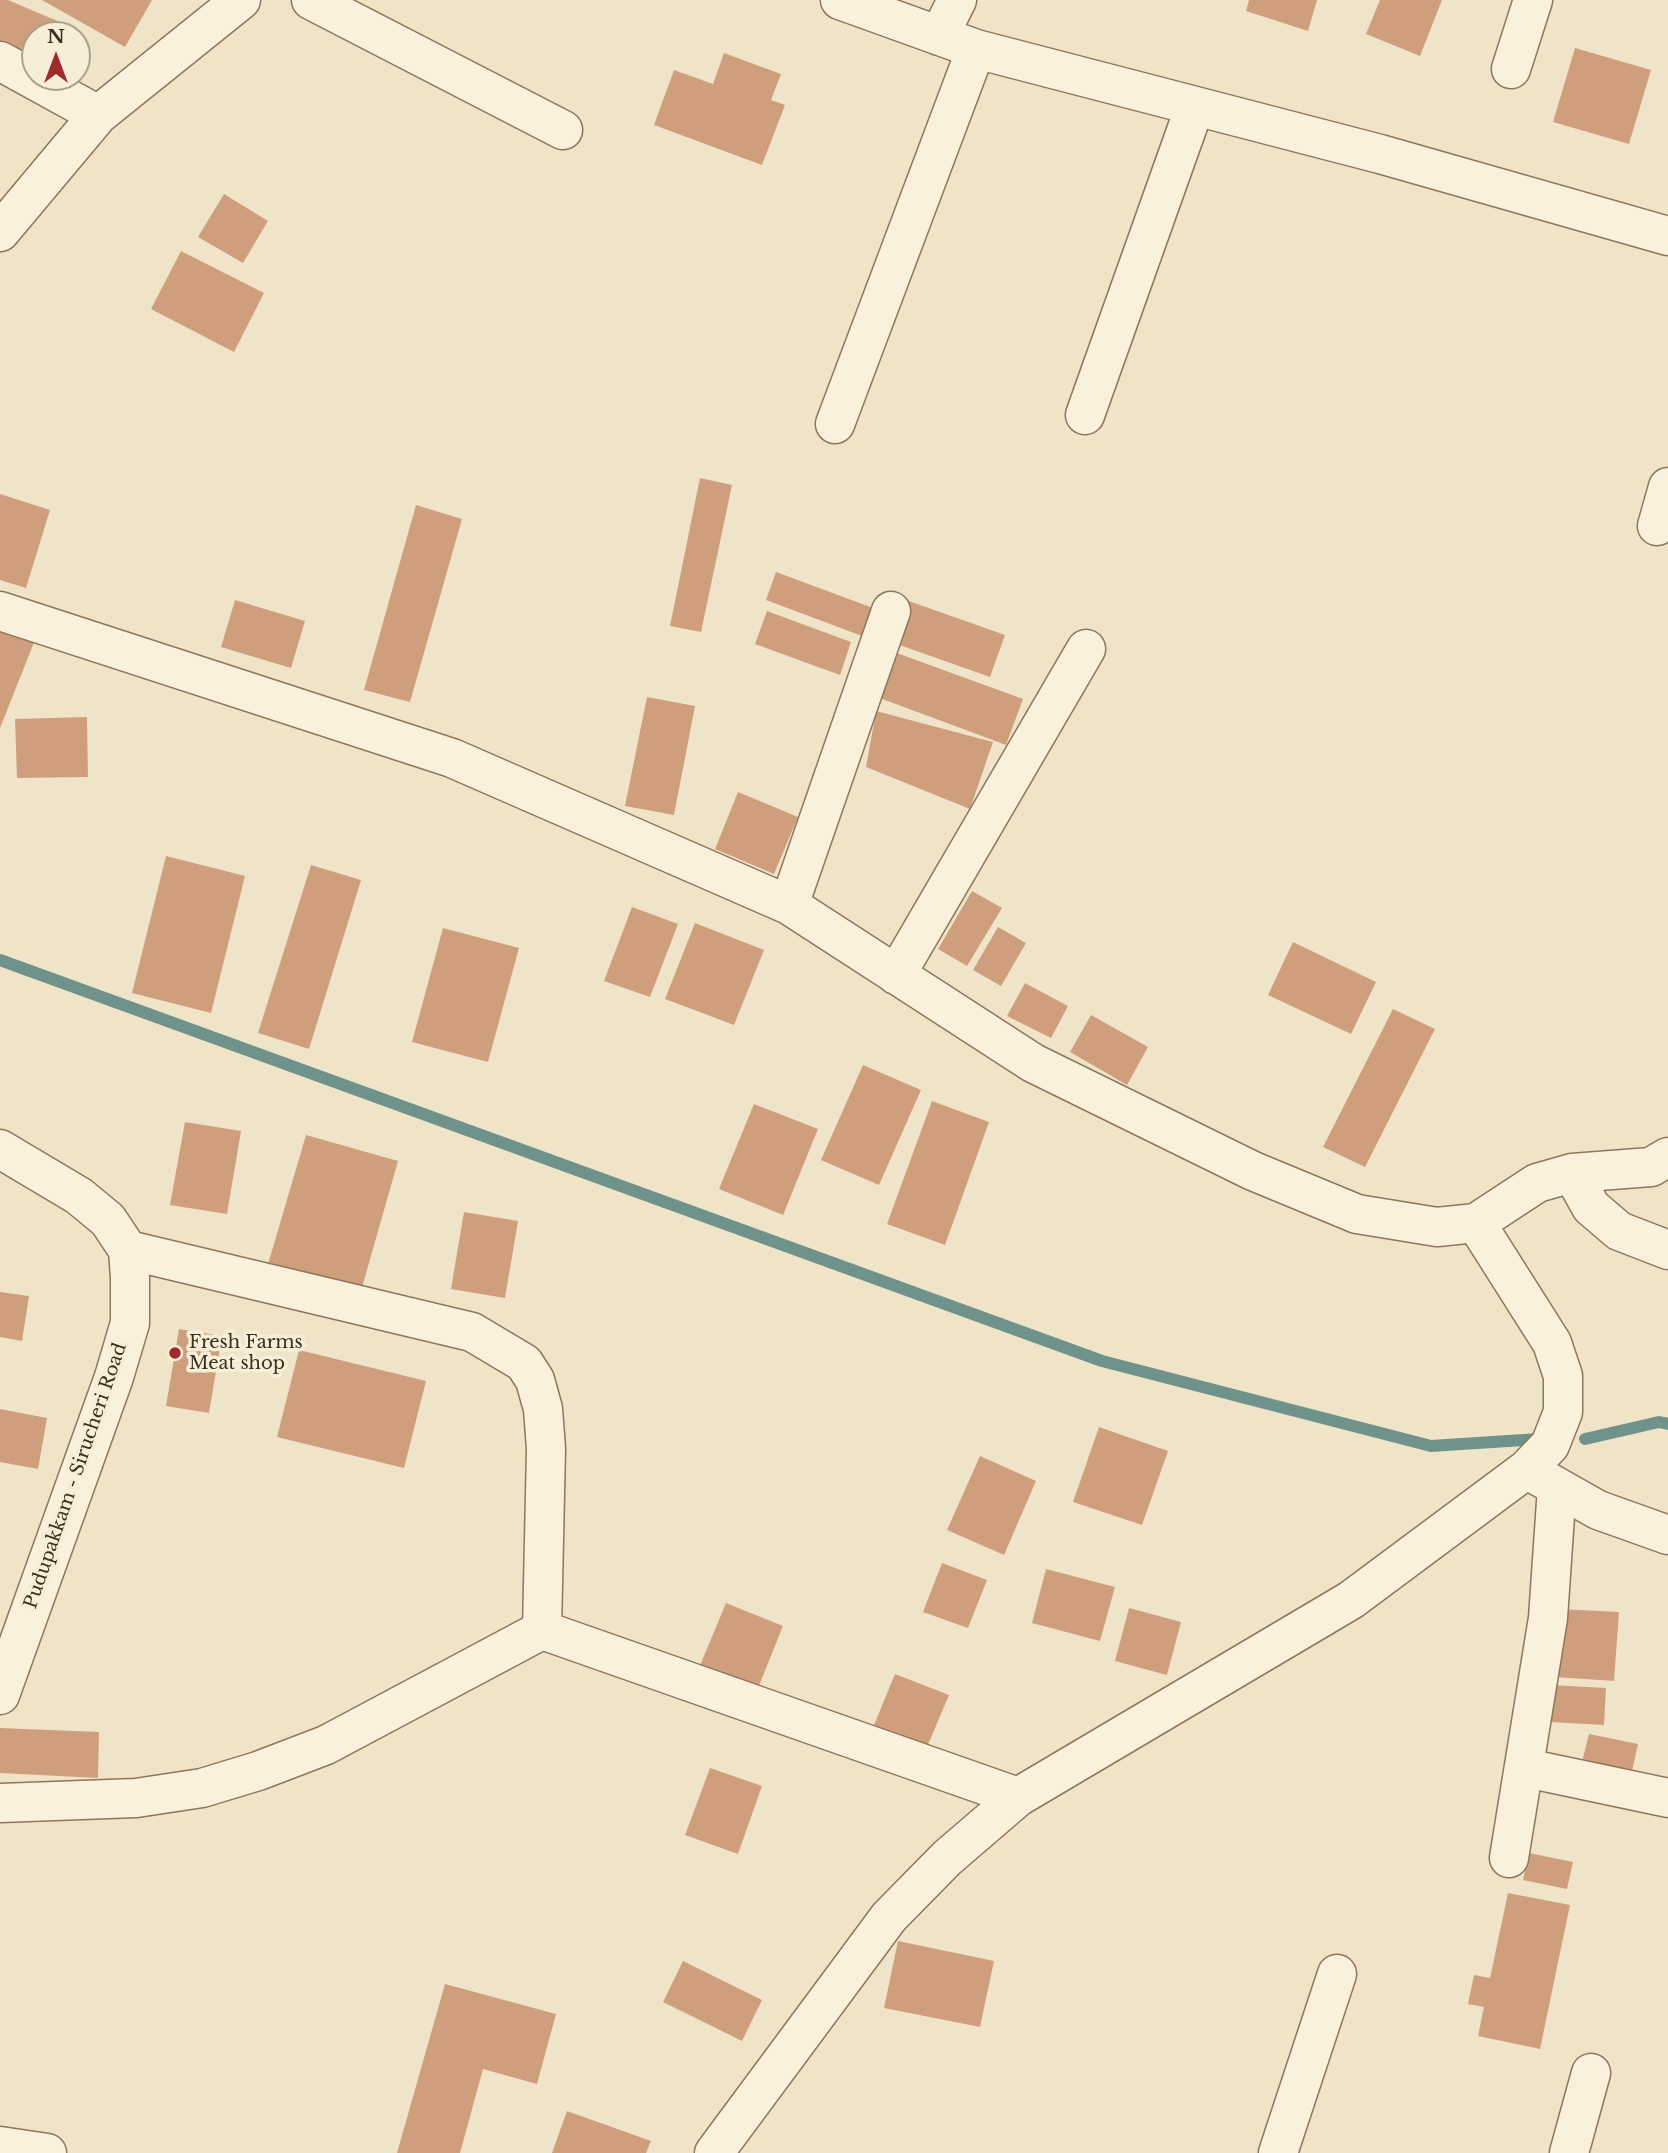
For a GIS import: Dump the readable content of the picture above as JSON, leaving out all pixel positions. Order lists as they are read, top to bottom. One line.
{"streets":{"street":["Pudupakkam - Sirucheri Road"]},"places":["Fresh Farms Meat shop"],"north":"top"}
